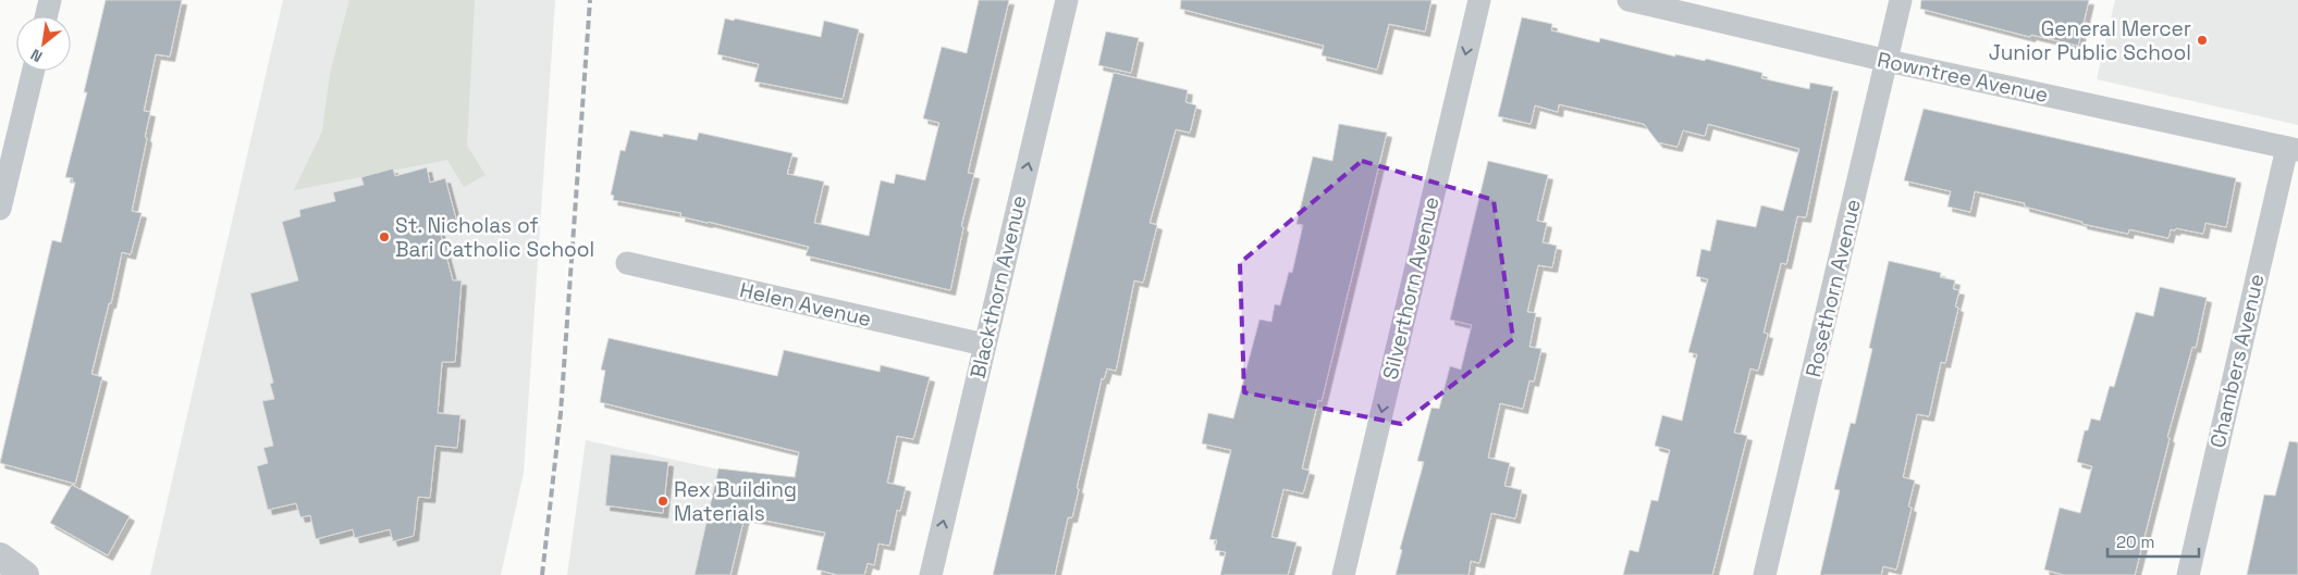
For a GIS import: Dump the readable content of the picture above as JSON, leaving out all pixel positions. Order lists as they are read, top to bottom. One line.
{"streets":{"street":["Rowntree Avenue","Blackthorn Avenue","Silverthorn Avenue","Rosethorn Avenue","Helen Avenue","Chambers Avenue"]},"crossings":[["Rowntree Avenue","Rosethorn Avenue"],["Rowntree Avenue","Chambers Avenue"],["Blackthorn Avenue","Helen Avenue"]],"one_way":["Blackthorn Avenue","Silverthorn Avenue"],"places":["General Mercer Junior Public School","St. Nicholas of Bari Catholic School","Rex Building Materials"],"scale_bar":"20 m","north":"bottom left"}
